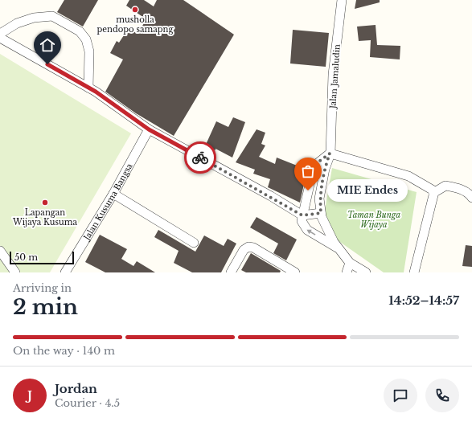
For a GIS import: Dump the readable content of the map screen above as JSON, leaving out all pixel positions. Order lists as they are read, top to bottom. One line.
{"streets":{"street":["Jalan Jamaludin","Jalan Kusuma Bangsa"]},"parks":["Taman Bunga Wijaya"],"places":["musholla pendopo samapng","MIE Endes","Lapangan Wijaya Kusuma"],"scale_bar":"50 m","page":{"bubble":"MIE Endes","scale":"50 m","heading":["2 min","Arriving in","14:52–14:57"],"panel":["Jordan","Courier · 4.5"],"bar":"On the way · 140 m","round":"J"}}
